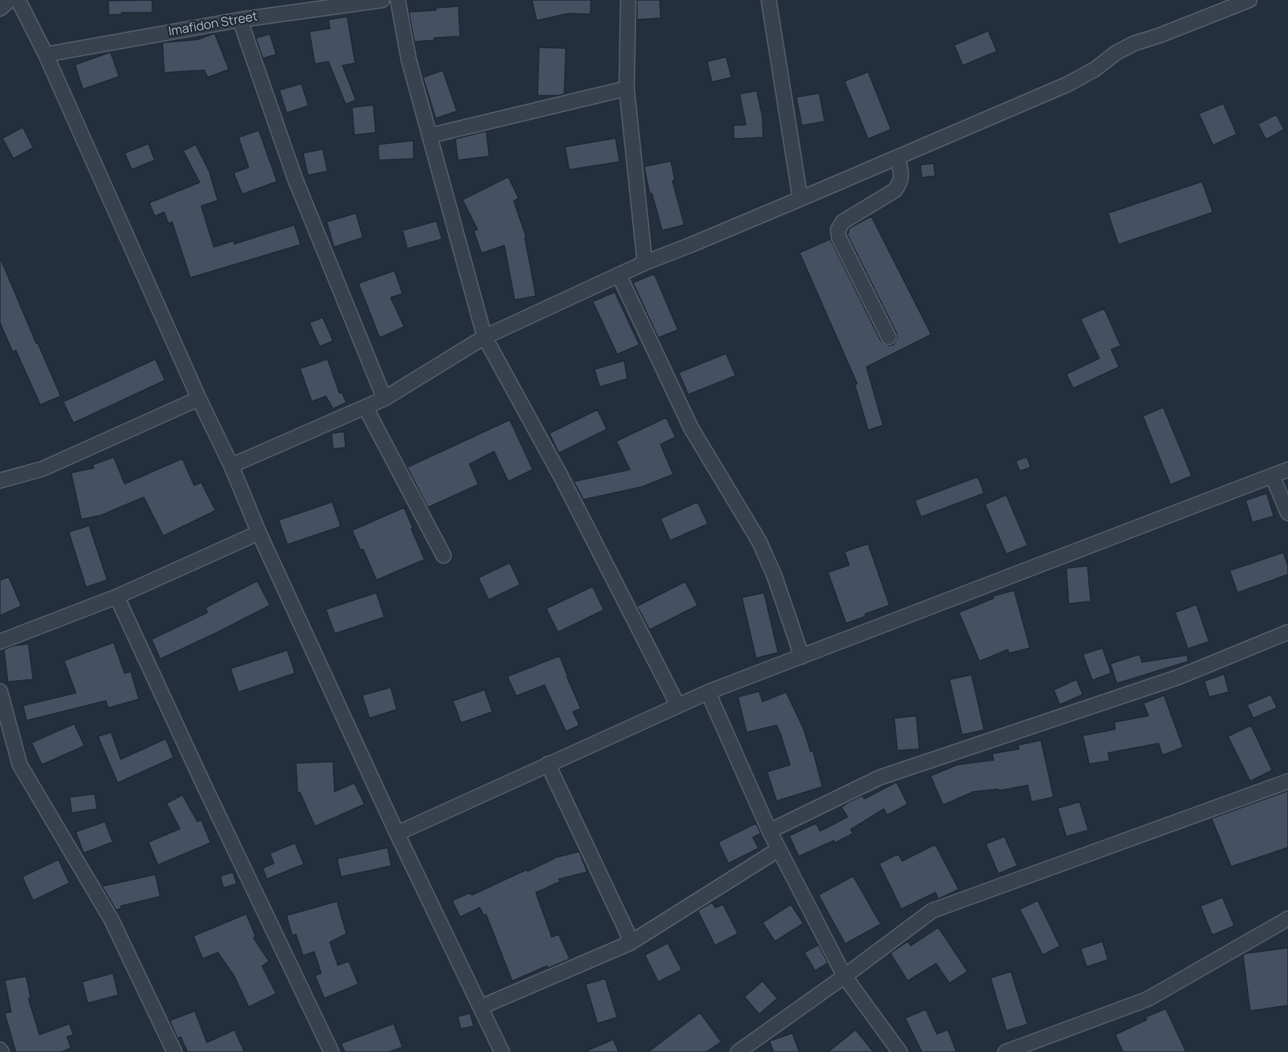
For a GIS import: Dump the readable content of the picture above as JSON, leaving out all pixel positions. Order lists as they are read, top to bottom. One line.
{"streets":{"street":["Imafidon Street"]}}
